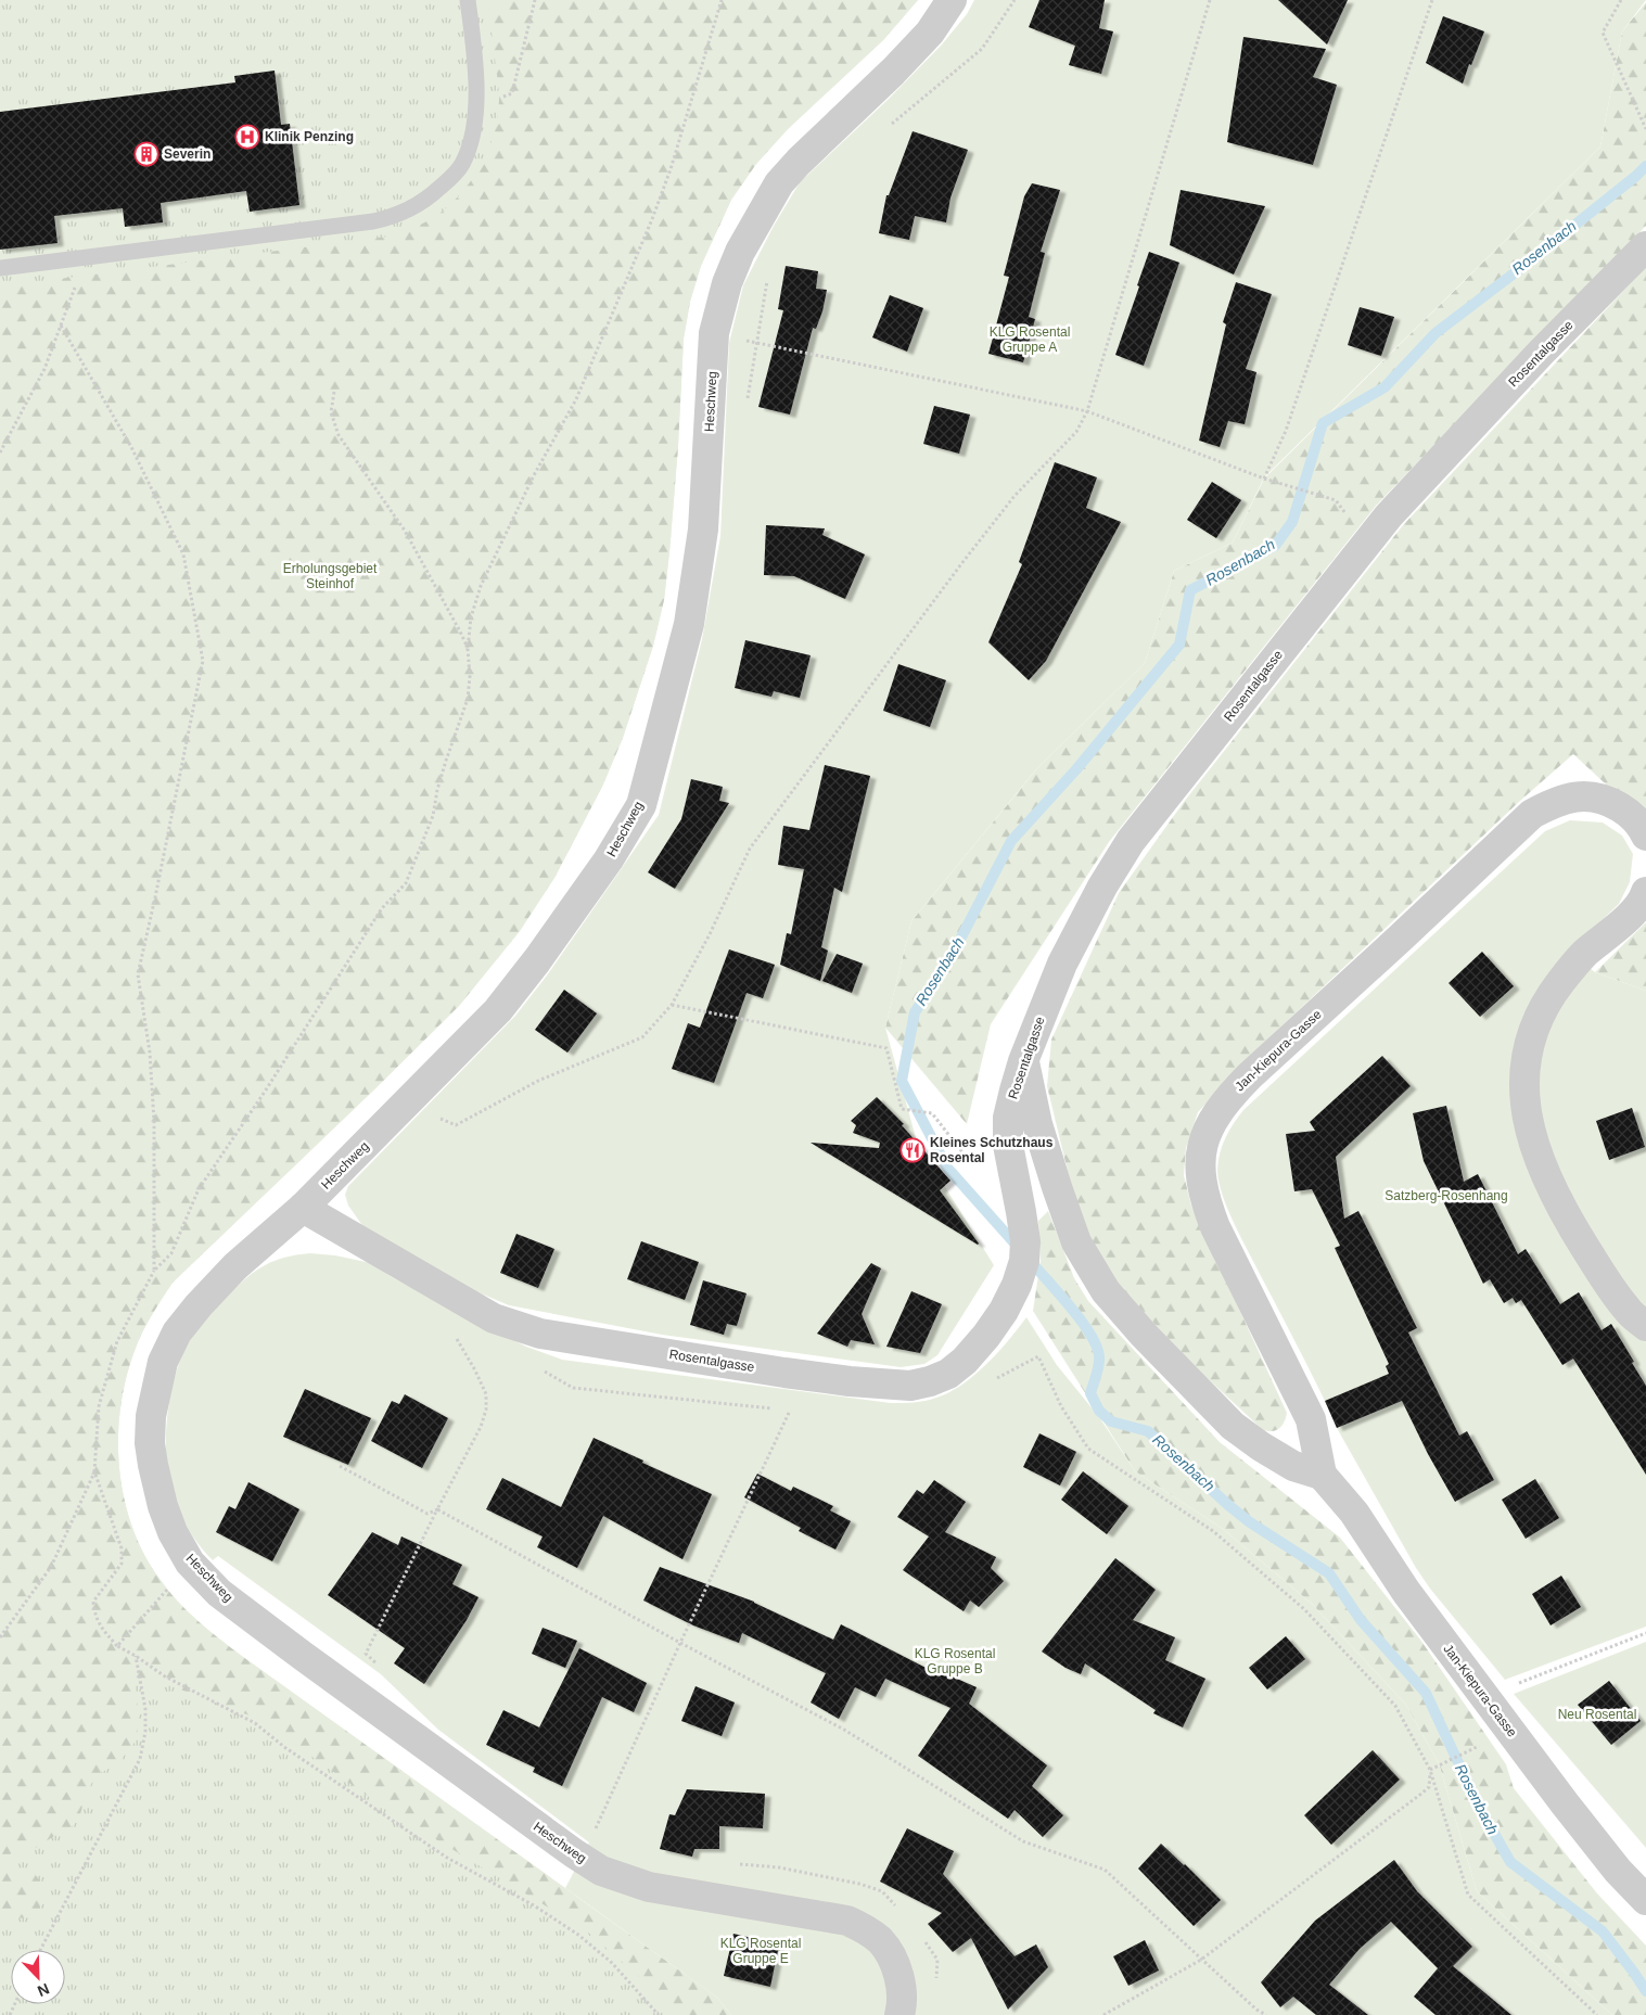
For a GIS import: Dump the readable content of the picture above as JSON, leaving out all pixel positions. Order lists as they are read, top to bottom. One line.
{"streets":{"street":["Rosentalgasse","Heschweg","Jan-Kiepura-Gasse"]},"crossings":[["Rosentalgasse","Heschweg"]],"water":["Rosenbach"],"parks":["KLG Rosental Gruppe A","Erholungsgebiet Steinhof","Satzberg-Rosenhang","KLG Rosental Gruppe B","Neu Rosental","KLG Rosental Gruppe E"],"places":{"hospital":["Klinik Penzing"],"building":["Severin"],"restaurant":["Kleines Schutzhaus Rosental"]},"north":"bottom right"}
